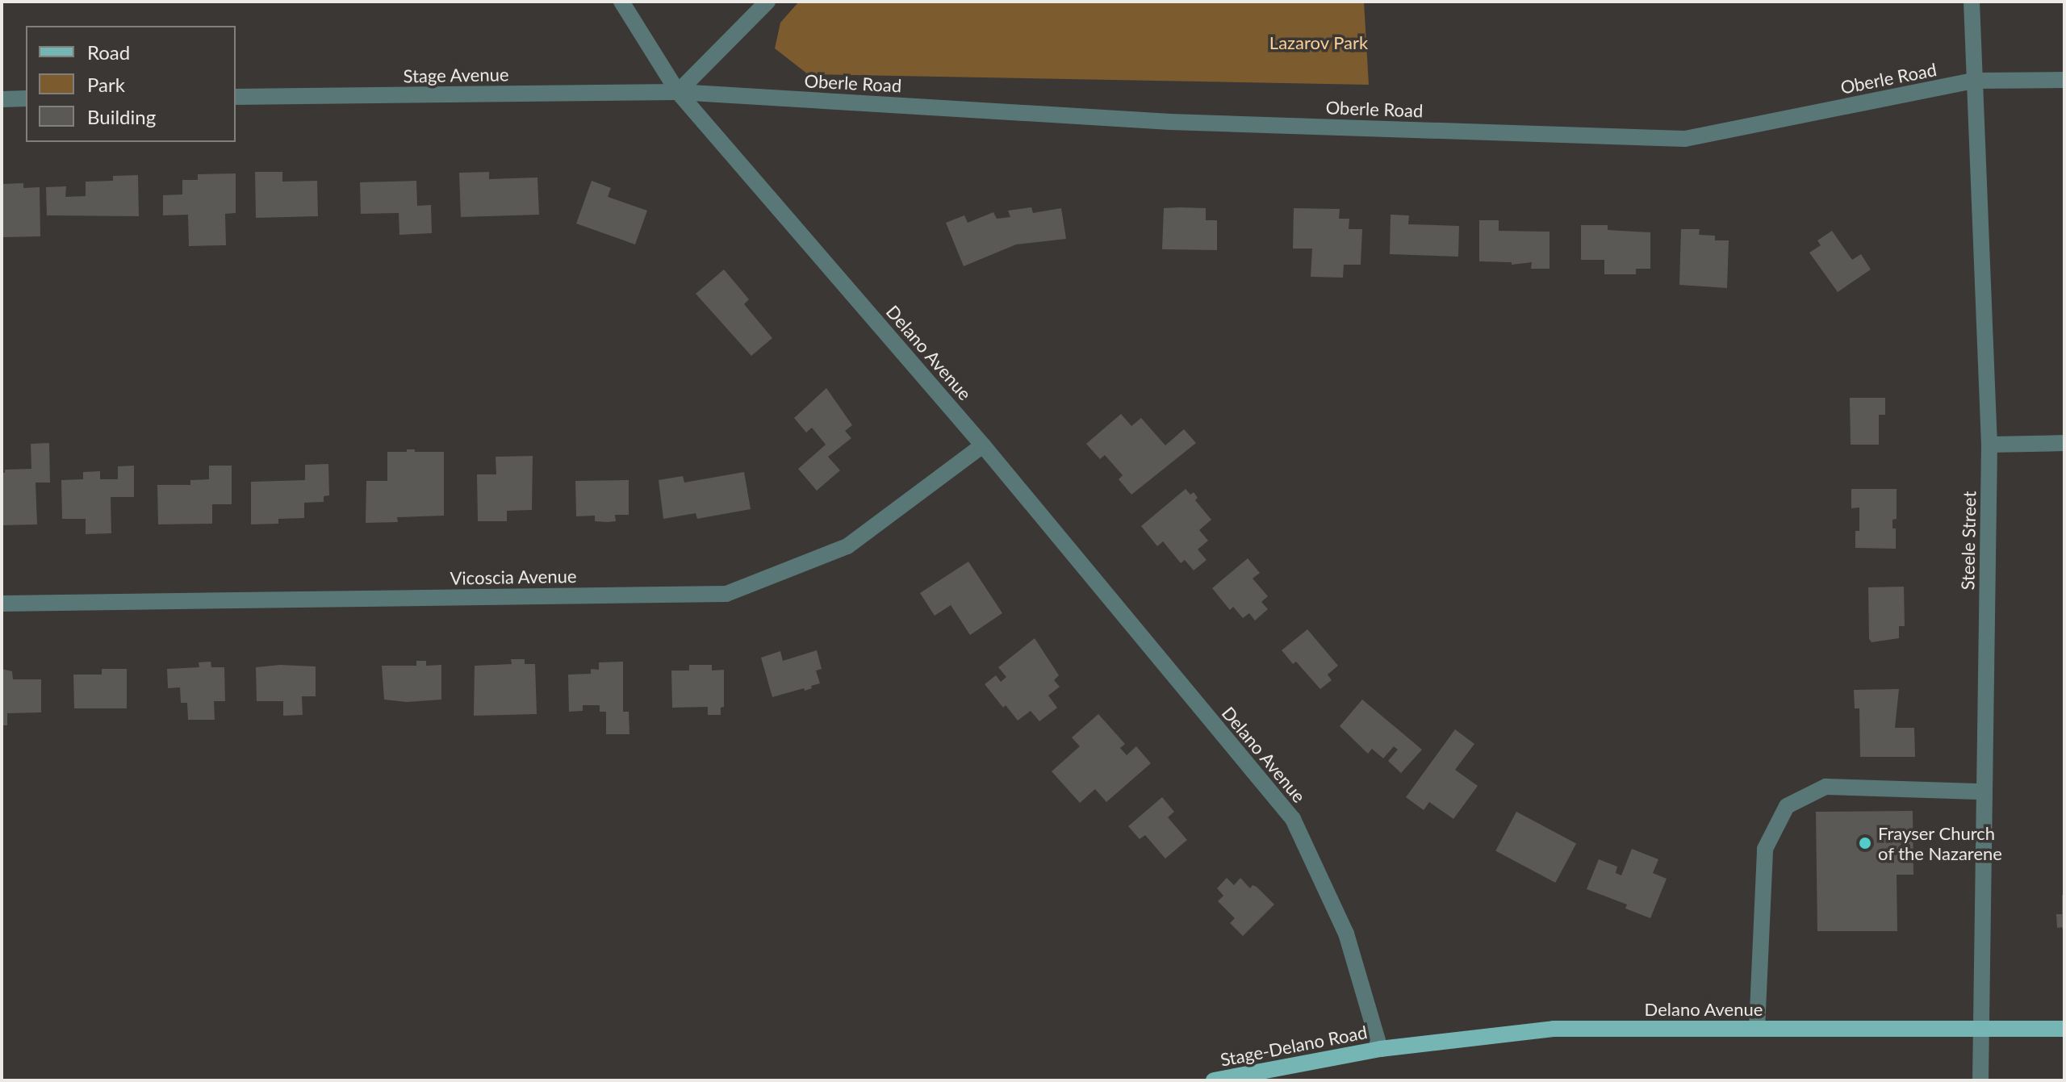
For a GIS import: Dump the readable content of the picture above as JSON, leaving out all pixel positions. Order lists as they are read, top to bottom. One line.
{"streets":{"main road":["Delano Avenue","Stage-Delano Road"],"street":["Stage Avenue","Oberle Road","Steele Street","Vicoscia Avenue"]},"crossings":[["Stage Avenue","Oberle Road"],["Stage Avenue","Delano Avenue"],["Oberle Road","Delano Avenue"],["Oberle Road","Steele Street"],["Delano Avenue","Steele Street"],["Delano Avenue","Vicoscia Avenue"],["Delano Avenue","Stage-Delano Road"]],"parks":["Lazarov Park"],"places":["Frayser Church of the Nazarene"],"legend":["Road","Park","Building"]}
